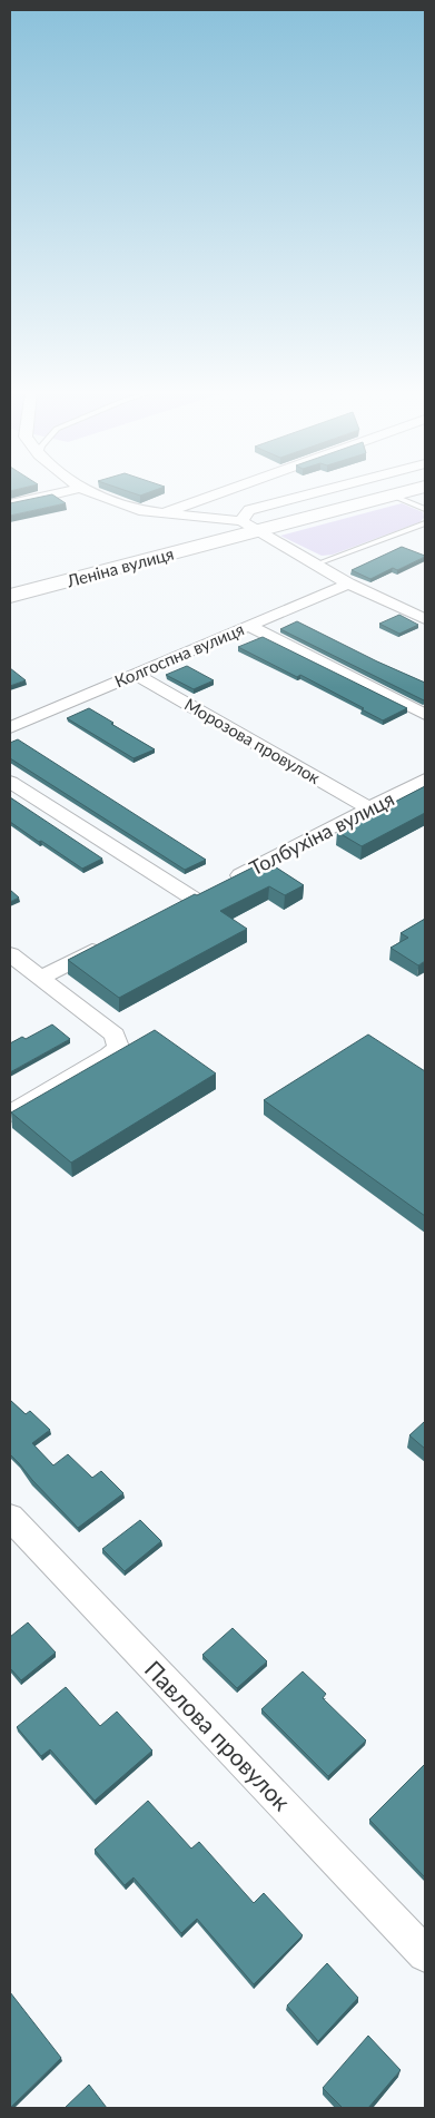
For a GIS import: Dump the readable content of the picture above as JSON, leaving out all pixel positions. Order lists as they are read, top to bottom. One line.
{"streets":{"main road":["Леніна вулиця"],"street":["Колгоспна вулиця","Морозова провулок","Толбухіна вулиця","Павлова провулок"]},"crossings":[["Колгоспна вулиця","Морозова провулок"],["Морозова провулок","Толбухіна вулиця"]]}
